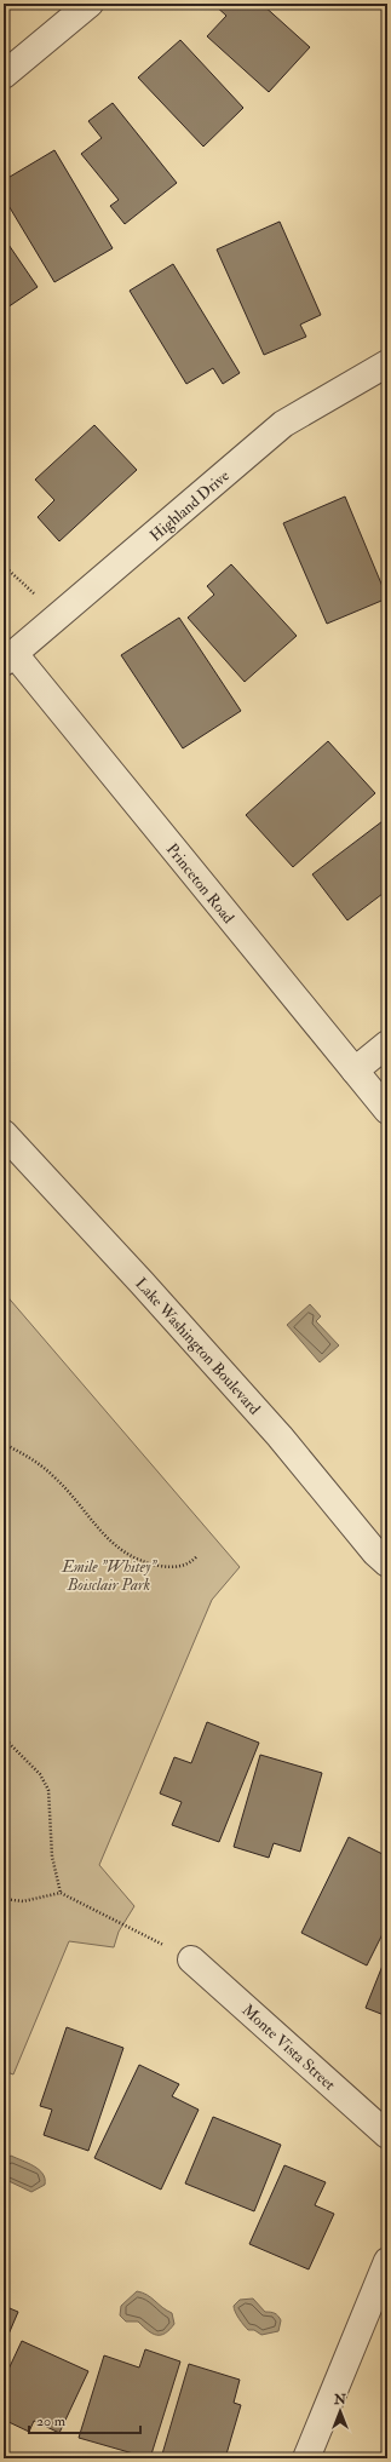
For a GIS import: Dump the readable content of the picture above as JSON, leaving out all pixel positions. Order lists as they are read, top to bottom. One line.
{"streets":{"street":["Highland Drive","Princeton Road","Lake Washington Boulevard","Monte Vista Street"]},"crossings":[["Highland Drive","Princeton Road"]],"parks":["Emile \"Whitey\" Boisclair Park"],"scale_bar":"20 m","north":"top"}
